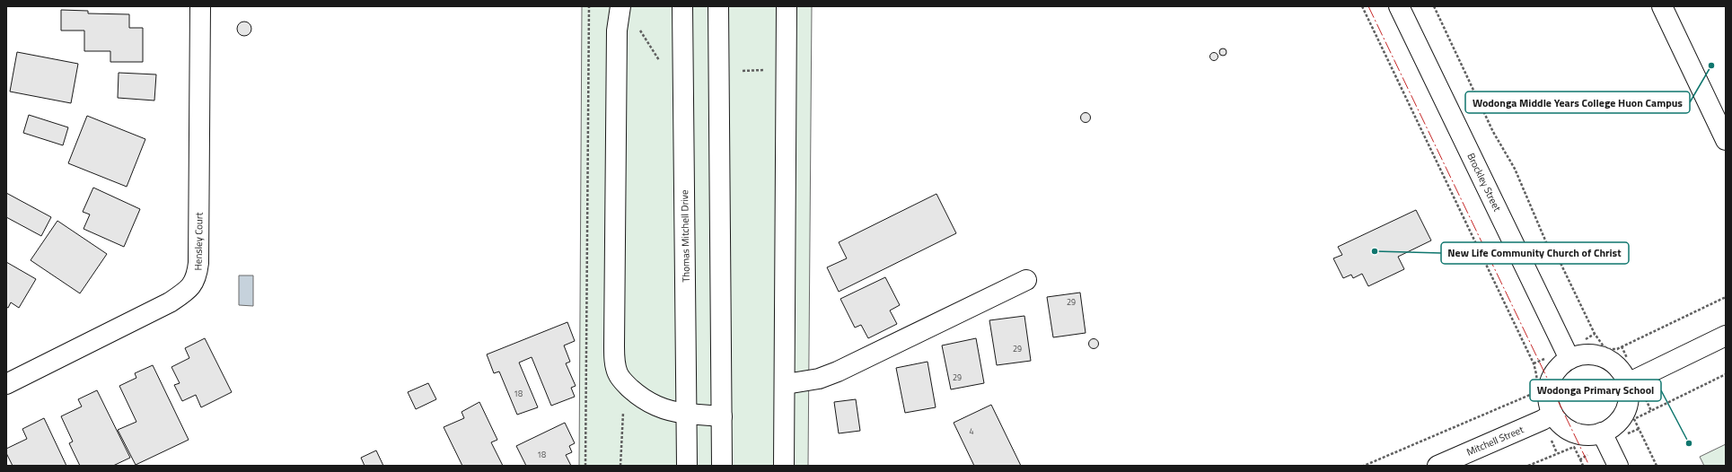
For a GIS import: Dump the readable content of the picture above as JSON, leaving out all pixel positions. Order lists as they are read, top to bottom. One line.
{"streets":{"street":["Brockley Street","Thomas Mitchell Drive","Hensley Court","Mitchell Street"]},"crossings":[["Brockley Street","Mitchell Street"]],"places":["Wodonga Middle Years College Huon Campus","New Life Community Church of Christ","Wodonga Primary School"],"house_numbers":["29","29","29","18","4","18"]}
